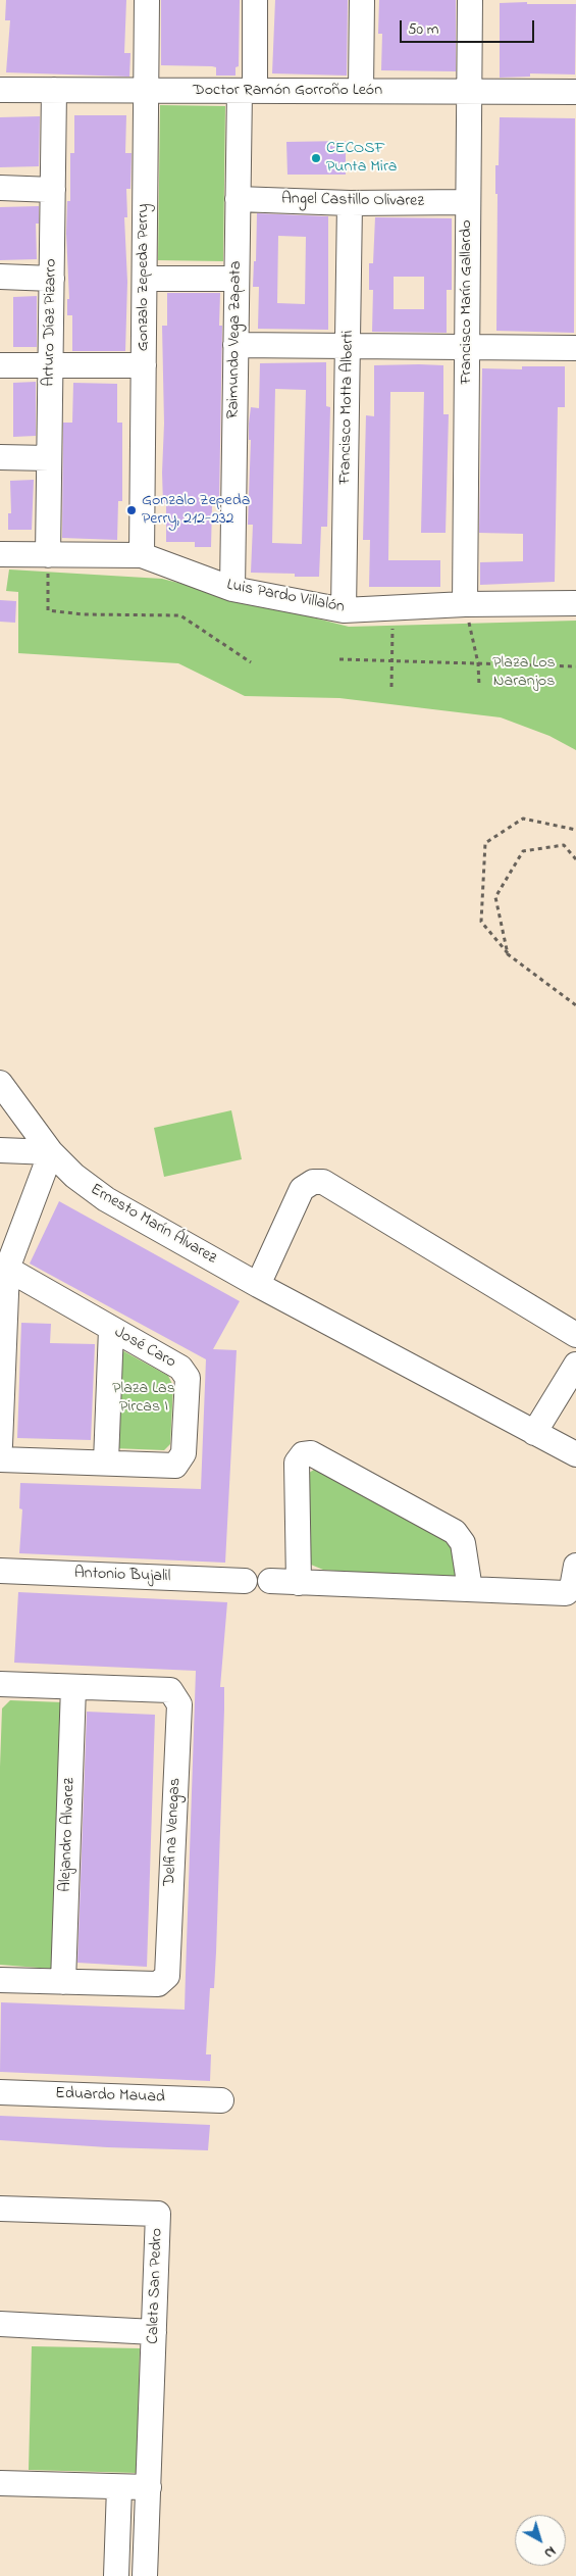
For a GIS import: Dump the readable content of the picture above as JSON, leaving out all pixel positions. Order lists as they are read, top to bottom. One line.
{"streets":{"street":["Doctor Ramón Gorroño León","Angel Castillo Olivarez","Gonzalo Zepeda Perry","Francisco Marín Gallardo","Arturo Díaz Pizarro","Raimundo Vega Zapata","Francisco Motta Alberti","Luis Pardo Villalón","Ernesto Marín Álvarez","José Caro","Antonio Bujalil","Delfina Venegas","Alejandro Alvarez","Eduardo Mauad","Caleta San Pedro"]},"crossings":[["Doctor Ramón Gorroño León","Gonzalo Zepeda Perry"],["Doctor Ramón Gorroño León","Francisco Marín Gallardo"],["Doctor Ramón Gorroño León","Arturo Díaz Pizarro"],["Doctor Ramón Gorroño León","Raimundo Vega Zapata"],["Angel Castillo Olivarez","Francisco Marín Gallardo"],["Angel Castillo Olivarez","Raimundo Vega Zapata"],["Angel Castillo Olivarez","Francisco Motta Alberti"],["Gonzalo Zepeda Perry","Luis Pardo Villalón"],["Francisco Marín Gallardo","Luis Pardo Villalón"],["Arturo Díaz Pizarro","Luis Pardo Villalón"],["Raimundo Vega Zapata","Luis Pardo Villalón"],["Francisco Motta Alberti","Luis Pardo Villalón"],["Delfina Venegas","Alejandro Alvarez"]],"parks":["Plaza Los Naranjos","Plaza Las Pircas I"],"places":["CECOSF Punta Mira","Gonzalo Zepeda Perry, 212-232"],"scale_bar":"50 m","north":"bottom right"}
